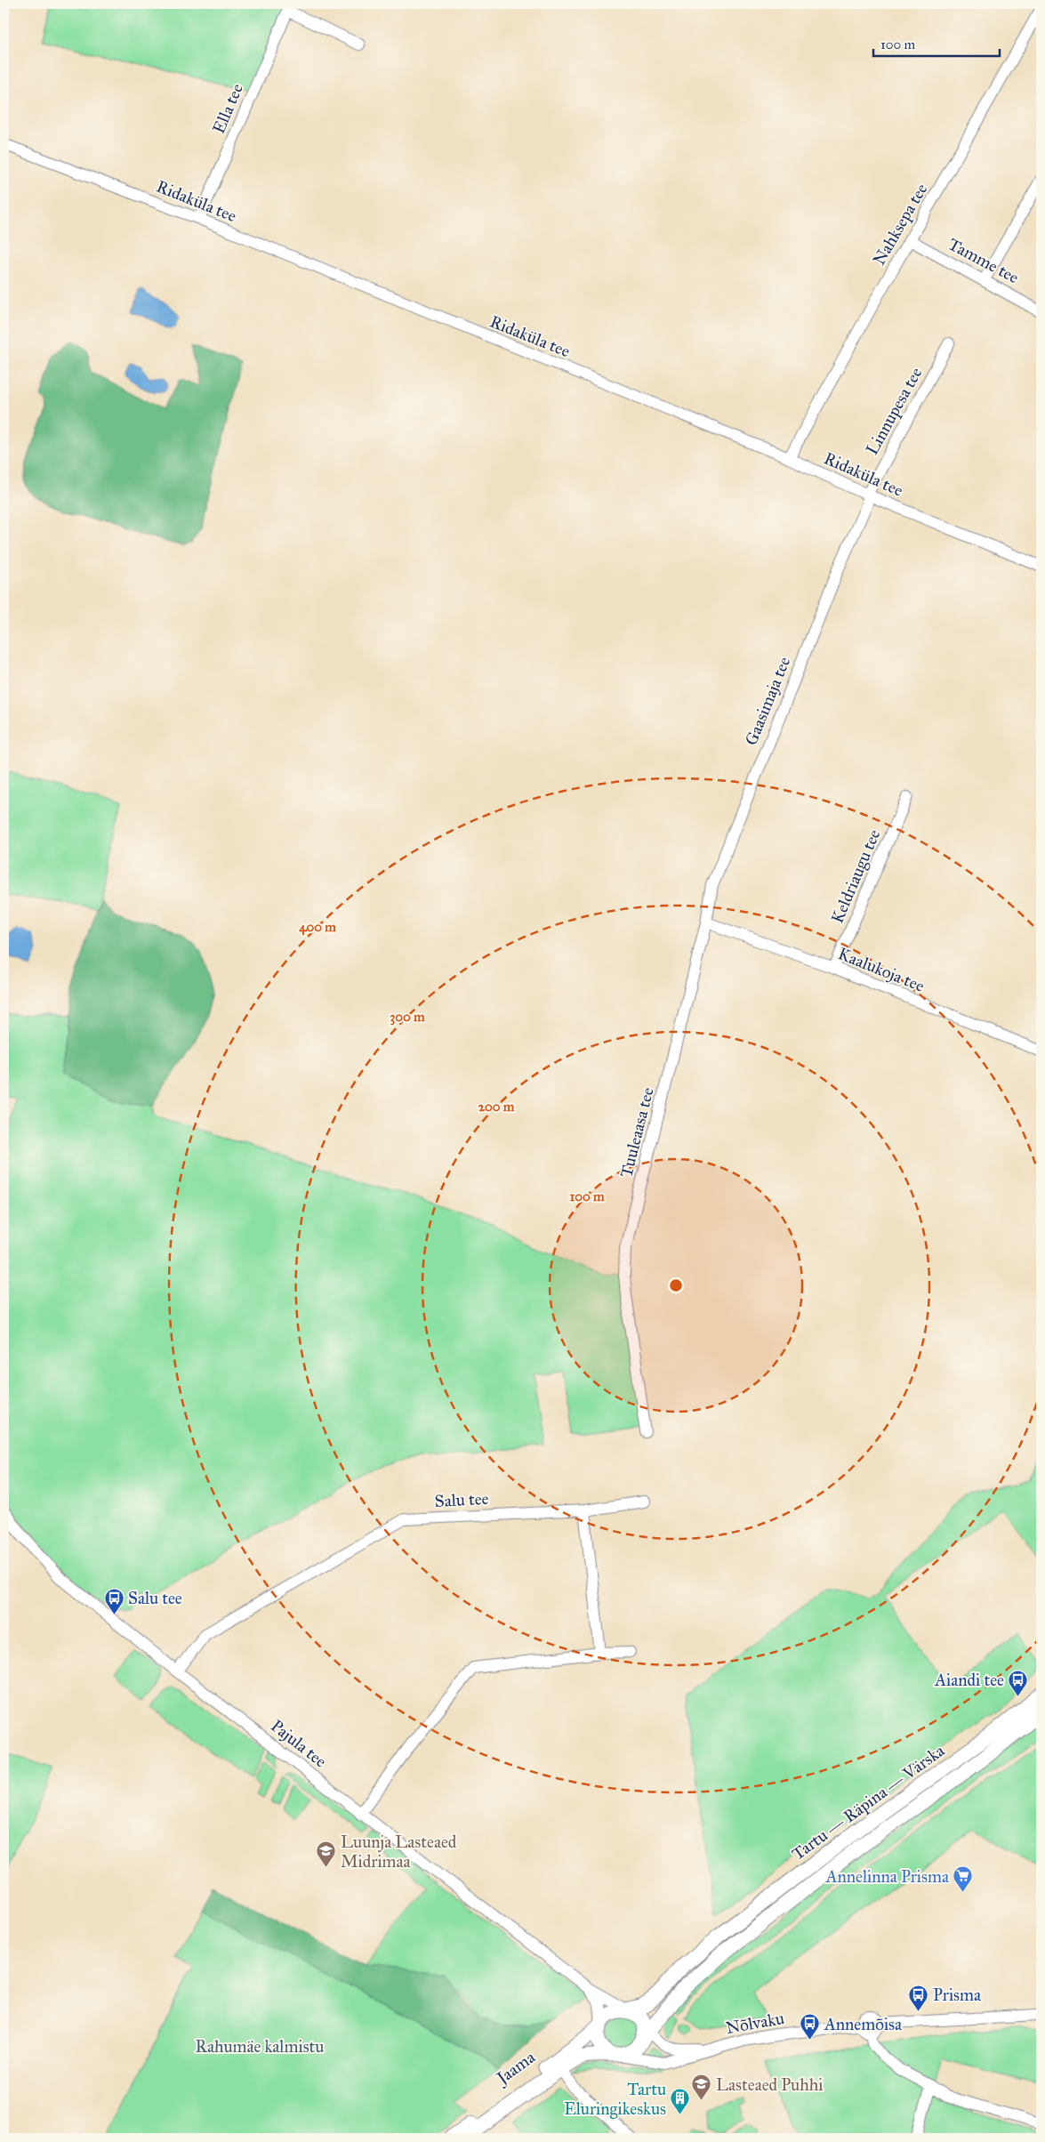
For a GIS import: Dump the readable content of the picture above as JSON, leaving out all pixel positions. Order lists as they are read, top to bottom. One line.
{"streets":{"main road":["Tartu — Räpina — Värska","Jaama"],"street":["Ella tee","Ridaküla tee","Nahksepa tee","Tamme tee","Linnupesa tee","Gaasimaja tee","Keldriaugu tee","Kaalukoja tee","Tuuleaasa tee","Salu tee","Pajula tee","Nõlvaku"]},"crossings":[["Ella tee","Ridaküla tee"],["Ridaküla tee","Nahksepa tee"],["Ridaküla tee","Linnupesa tee"],["Ridaküla tee","Gaasimaja tee"],["Nahksepa tee","Tamme tee"],["Linnupesa tee","Gaasimaja tee"],["Gaasimaja tee","Kaalukoja tee"],["Gaasimaja tee","Tuuleaasa tee"],["Keldriaugu tee","Kaalukoja tee"],["Kaalukoja tee","Tuuleaasa tee"],["Salu tee","Pajula tee"],["Tartu — Räpina — Värska","Nõlvaku"],["Tartu — Räpina — Värska","Jaama"],["Nõlvaku","Jaama"]],"parks":["Rahumäe kalmistu"],"places":{"bus stop":["Salu tee","Aiandi tee","Prisma","Annemõisa"],"school or university":["Luunja Lasteaed Midrimaa","Lasteaed Puhhi"],"supermarket":["Annelinna Prisma"],"building":["Tartu Eluringikeskus"]},"scale_bar":"100 m","rings":["400 m","300 m","200 m","100 m"]}
